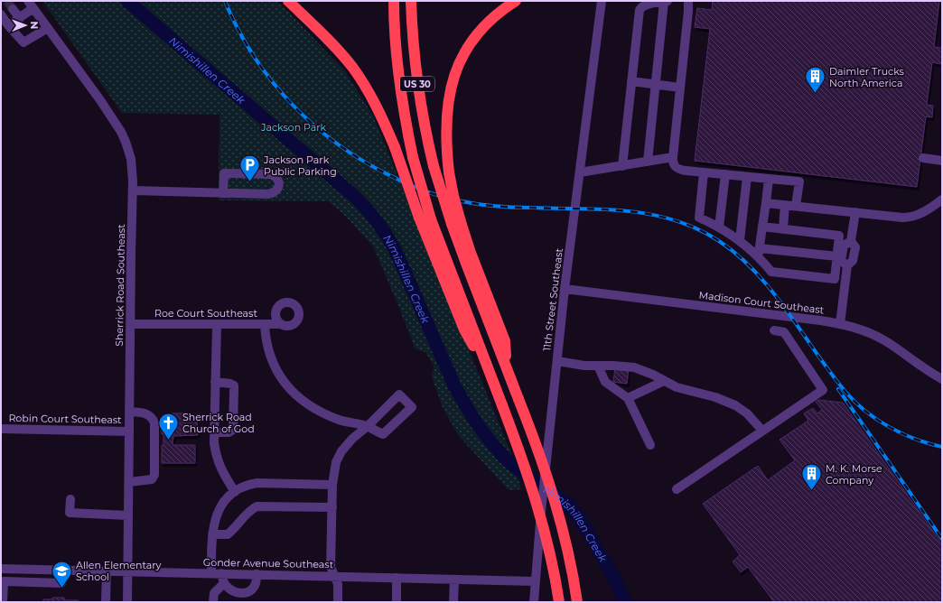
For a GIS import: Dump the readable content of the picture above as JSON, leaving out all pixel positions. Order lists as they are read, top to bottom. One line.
{"streets":{"highway":["US 30"],"street":["Sherrick Road Southeast","11th Street Southeast","Madison Court Southeast","Roe Court Southeast","Robin Court Southeast","Gonder Avenue Southeast"]},"crossings":[["Sherrick Road Southeast","Roe Court Southeast"],["Sherrick Road Southeast","Robin Court Southeast"],["Sherrick Road Southeast","Gonder Avenue Southeast"],["11th Street Southeast","Madison Court Southeast"],["11th Street Southeast","Gonder Avenue Southeast"]],"water":["Nimishillen Creek"],"parks":["Jackson Park"],"places":{"building":["Daimler Trucks North America","M. K. Morse Company"],"parking":["Jackson Park Public Parking"],"church":["Sherrick Road Church of God"],"school or university":["Allen Elementary School"]},"north":"right"}
